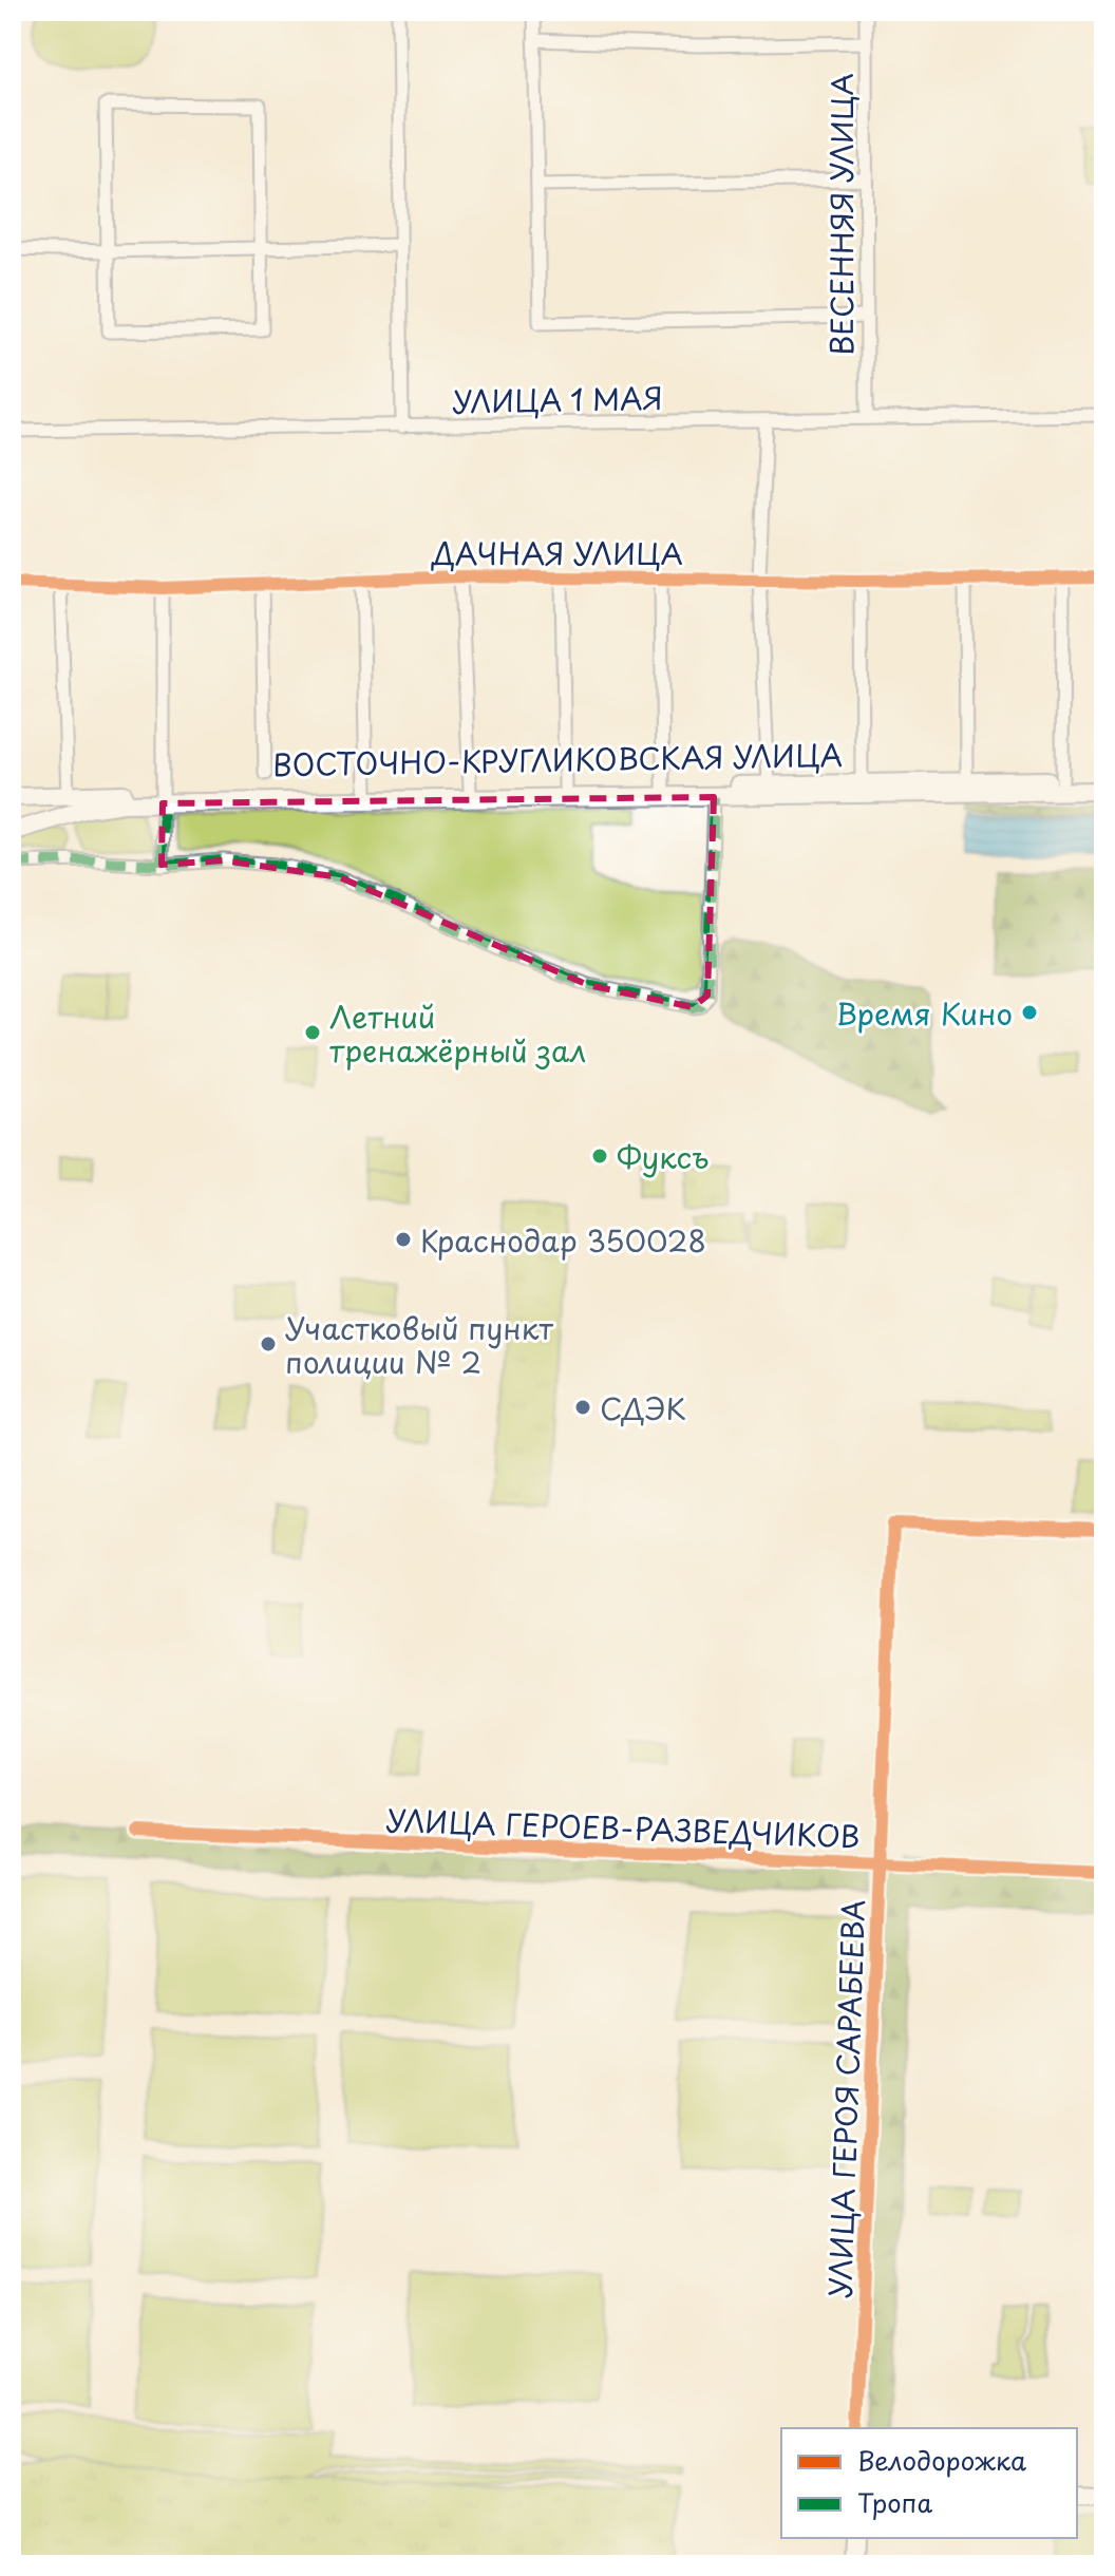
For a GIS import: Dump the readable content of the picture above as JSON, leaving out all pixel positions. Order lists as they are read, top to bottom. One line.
{"streets":{"main road":["ВОСТОЧНО-КРУГЛИКОВСКАЯ УЛИЦА"],"street":["ВЕСЕННЯЯ УЛИЦА","УЛИЦА 1 МАЯ","ДАЧНАЯ УЛИЦА","УЛИЦА ГЕРОЕВ-РАЗВЕДЧИКОВ","УЛИЦА ГЕРОЯ САРАБЕЕВА"]},"crossings":[["ВЕСЕННЯЯ УЛИЦА","УЛИЦА 1 МАЯ"],["ДАЧНАЯ УЛИЦА","ВОСТОЧНО-КРУГЛИКОВСКАЯ УЛИЦА"],["УЛИЦА ГЕРОЕВ-РАЗВЕДЧИКОВ","УЛИЦА ГЕРОЯ САРАБЕЕВА"]],"places":["Время Кино","Летний тренажёрный зал","Фуксъ","Краснодар 350028","Участковый пункт полиции № 2","СДЭК"],"legend":["Велодорожка","Тропа"]}
